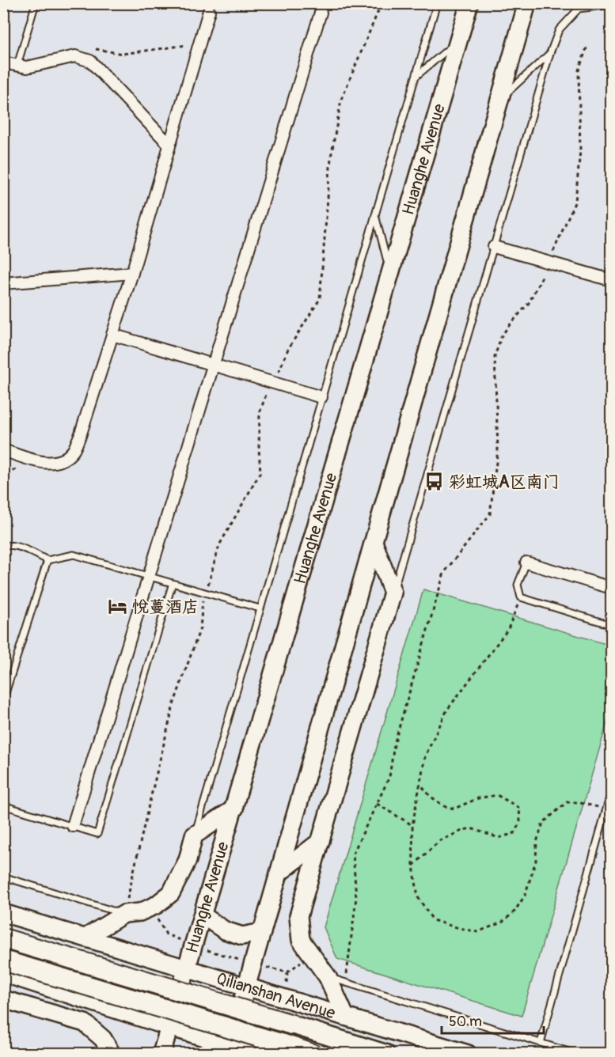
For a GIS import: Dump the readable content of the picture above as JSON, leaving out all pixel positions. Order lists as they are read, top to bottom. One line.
{"streets":{"main road":["Huanghe Avenue","Qilianshan Avenue"]},"crossings":[["Huanghe Avenue","Qilianshan Avenue"]],"places":{"bus stop":["彩虹城A区南门"],"hotel":["悦蔓酒店"]},"scale_bar":"50 m"}
